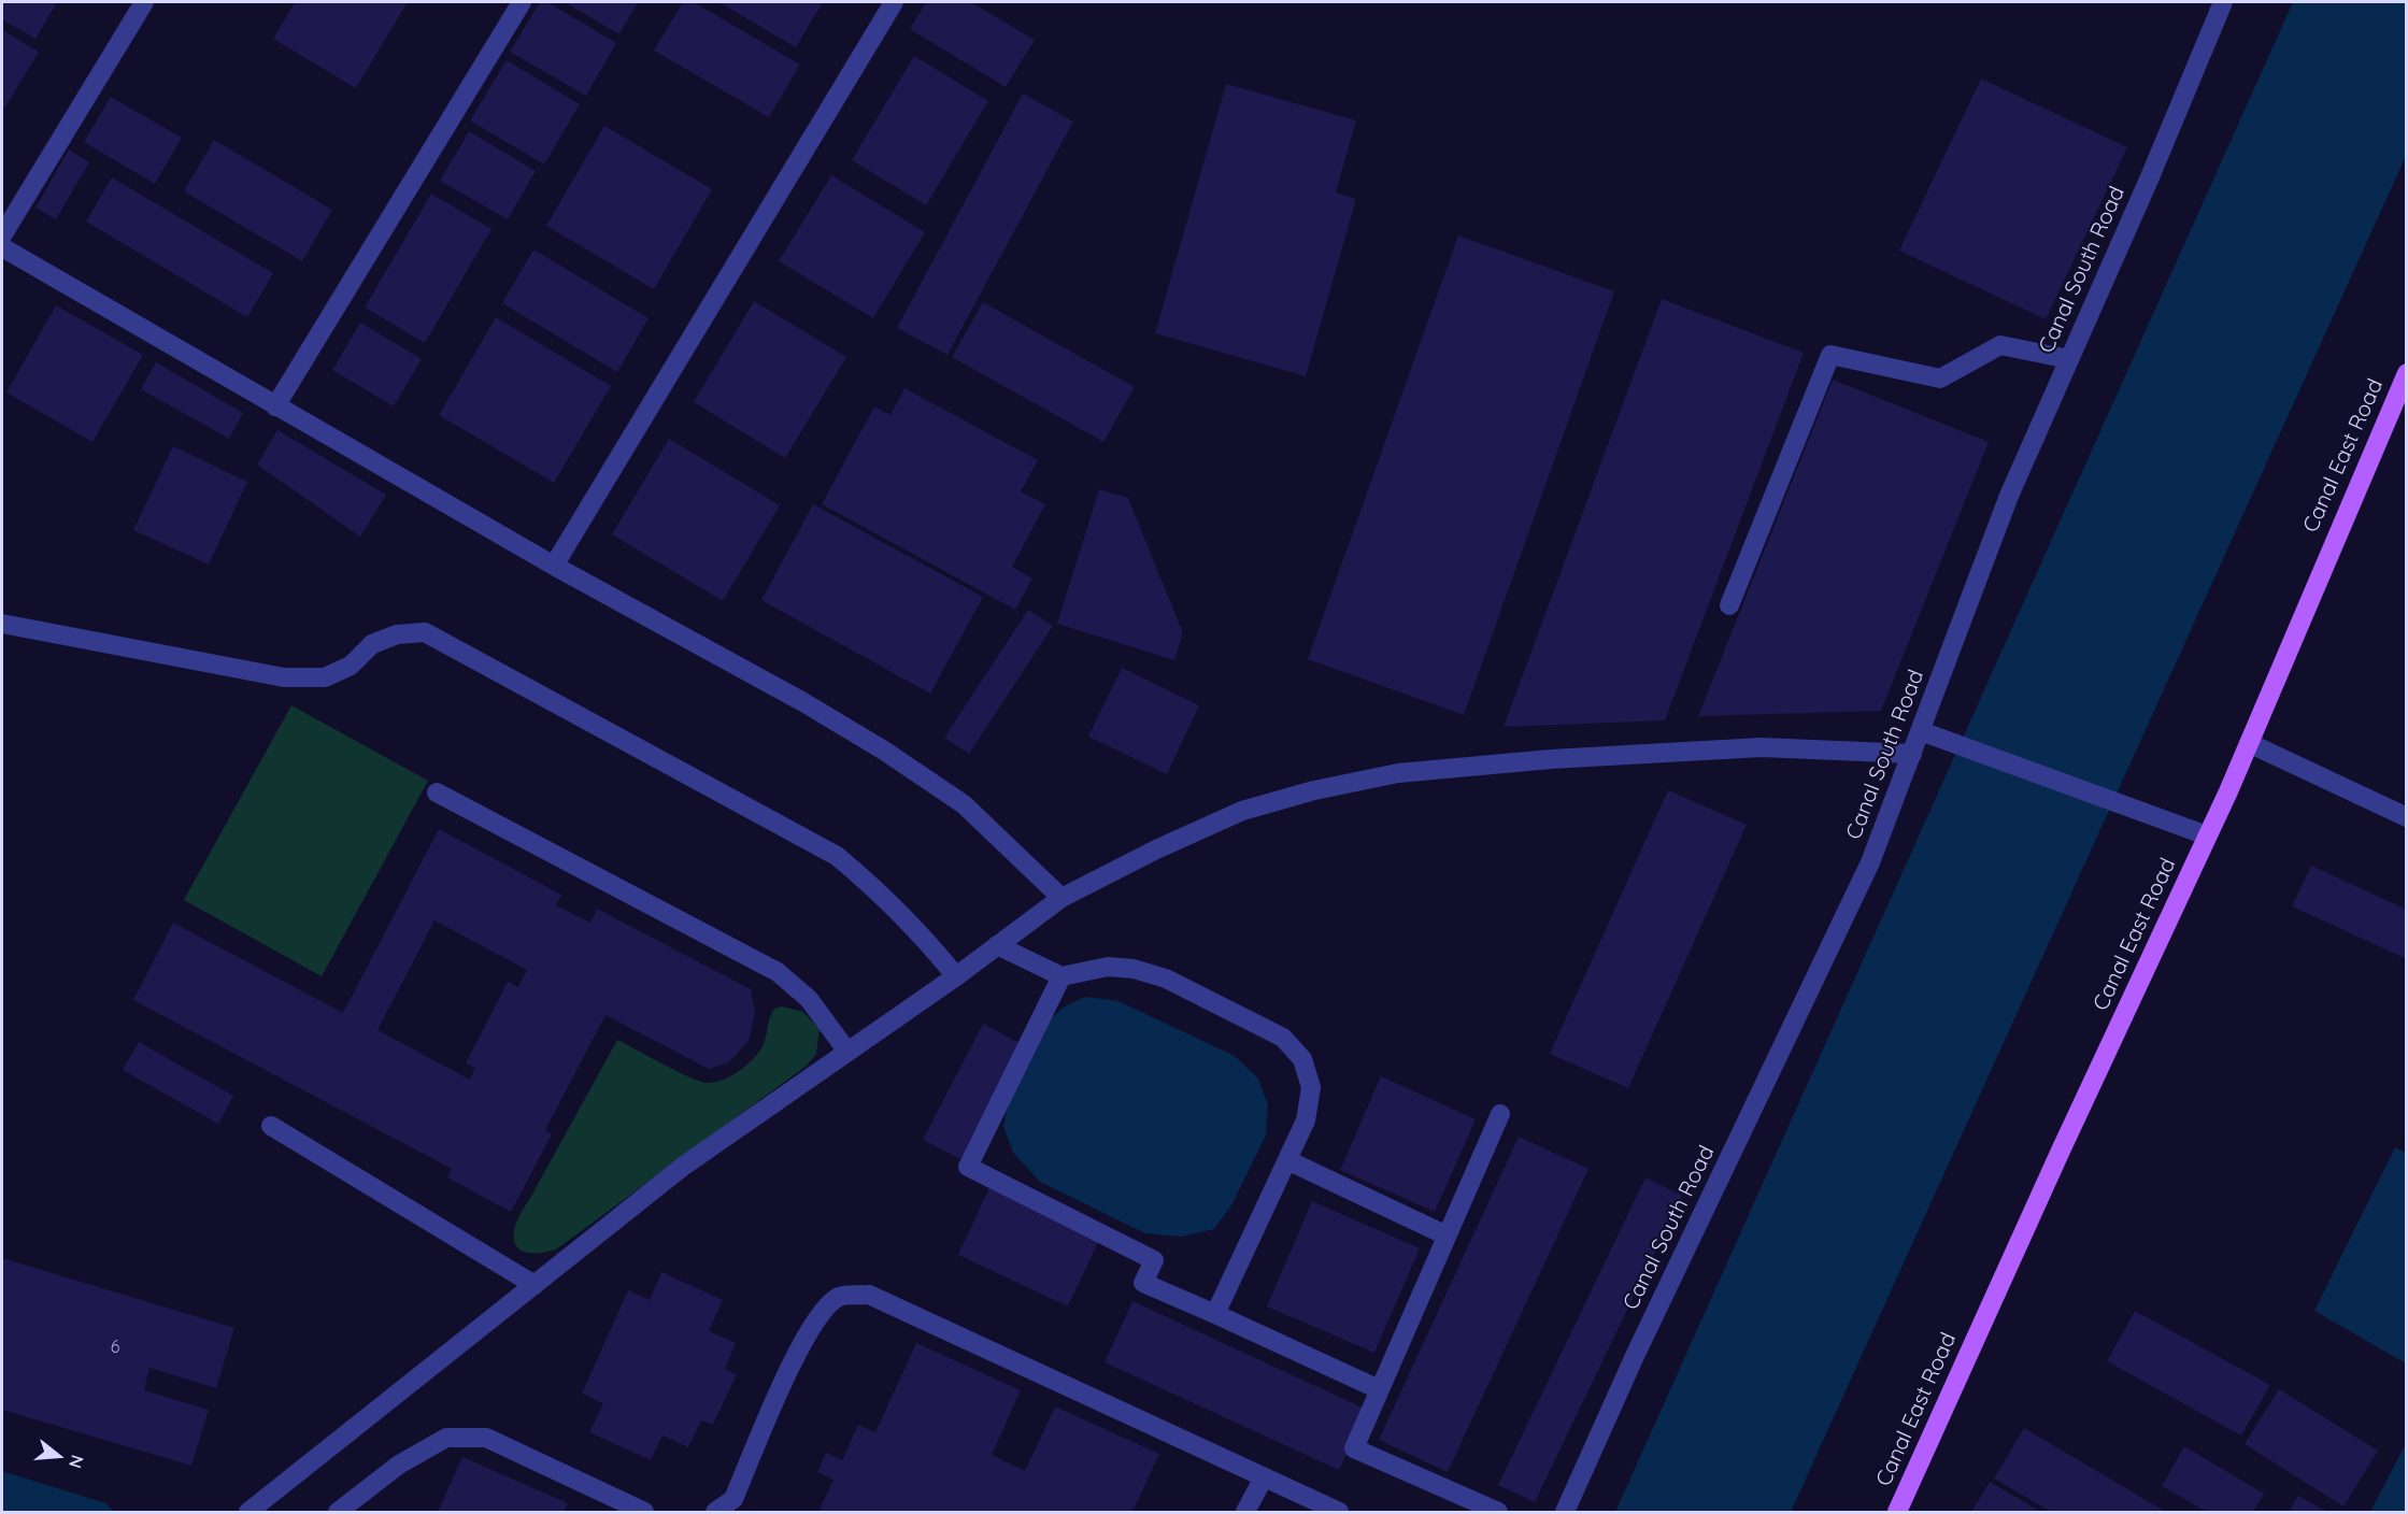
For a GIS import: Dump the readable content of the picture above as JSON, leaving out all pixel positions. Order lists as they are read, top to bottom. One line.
{"streets":{"main road":["Canal East Road"],"street":["Canal South Road"]},"house_numbers":["6"],"north":"right"}
